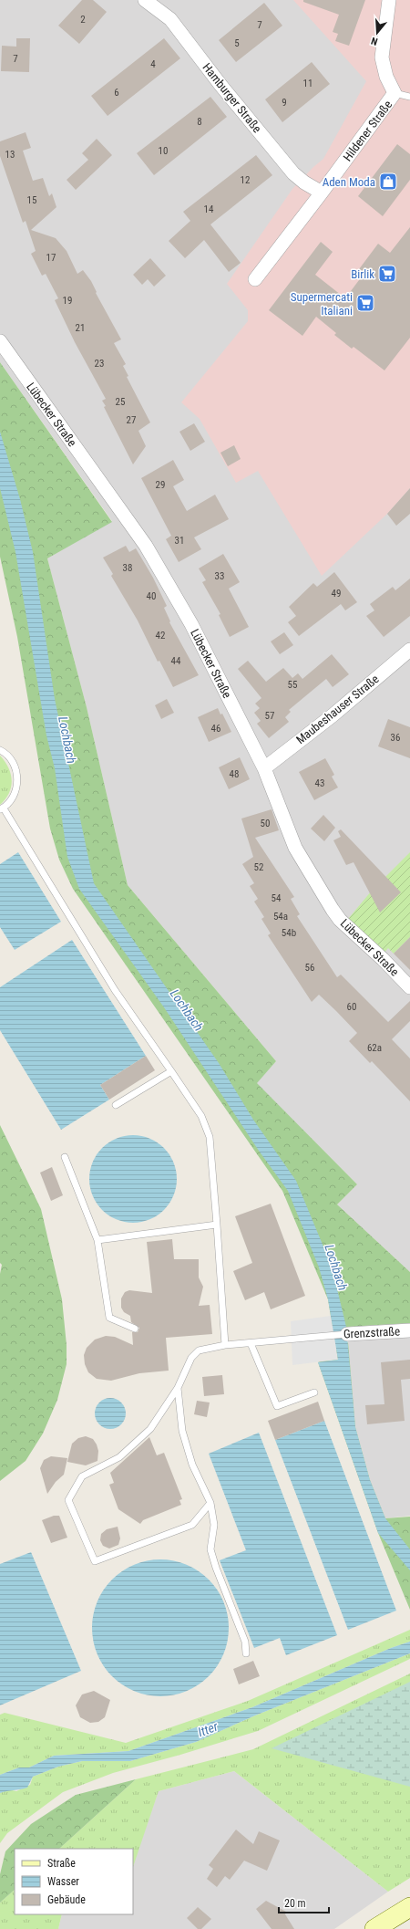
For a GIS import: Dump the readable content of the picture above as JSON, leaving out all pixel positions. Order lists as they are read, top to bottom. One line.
{"streets":{"street":["Hamburger Straße","Hildener Straße","Lübecker Straße","Maubeshauser Straße","Grenzstraße"]},"crossings":[["Hamburger Straße","Hildener Straße"],["Lübecker Straße","Maubeshauser Straße"]],"water":["Lochbach","Itter"],"places":{"shop":["Aden Moda"],"supermarket":["Birlik","Supermercati Italiani"]},"house_numbers":["2","7","5","7","4","11","6","9","8","10","13","12","15","14","17","19","21","23","25","27","29","31","38","33","49","40","42","44","55","57","46","36","48","43","50","52","54","54a","54b","56","60","62a"],"legend":["Straße","Wasser","Gebäude"],"scale_bar":"20 m","north":"bottom"}
